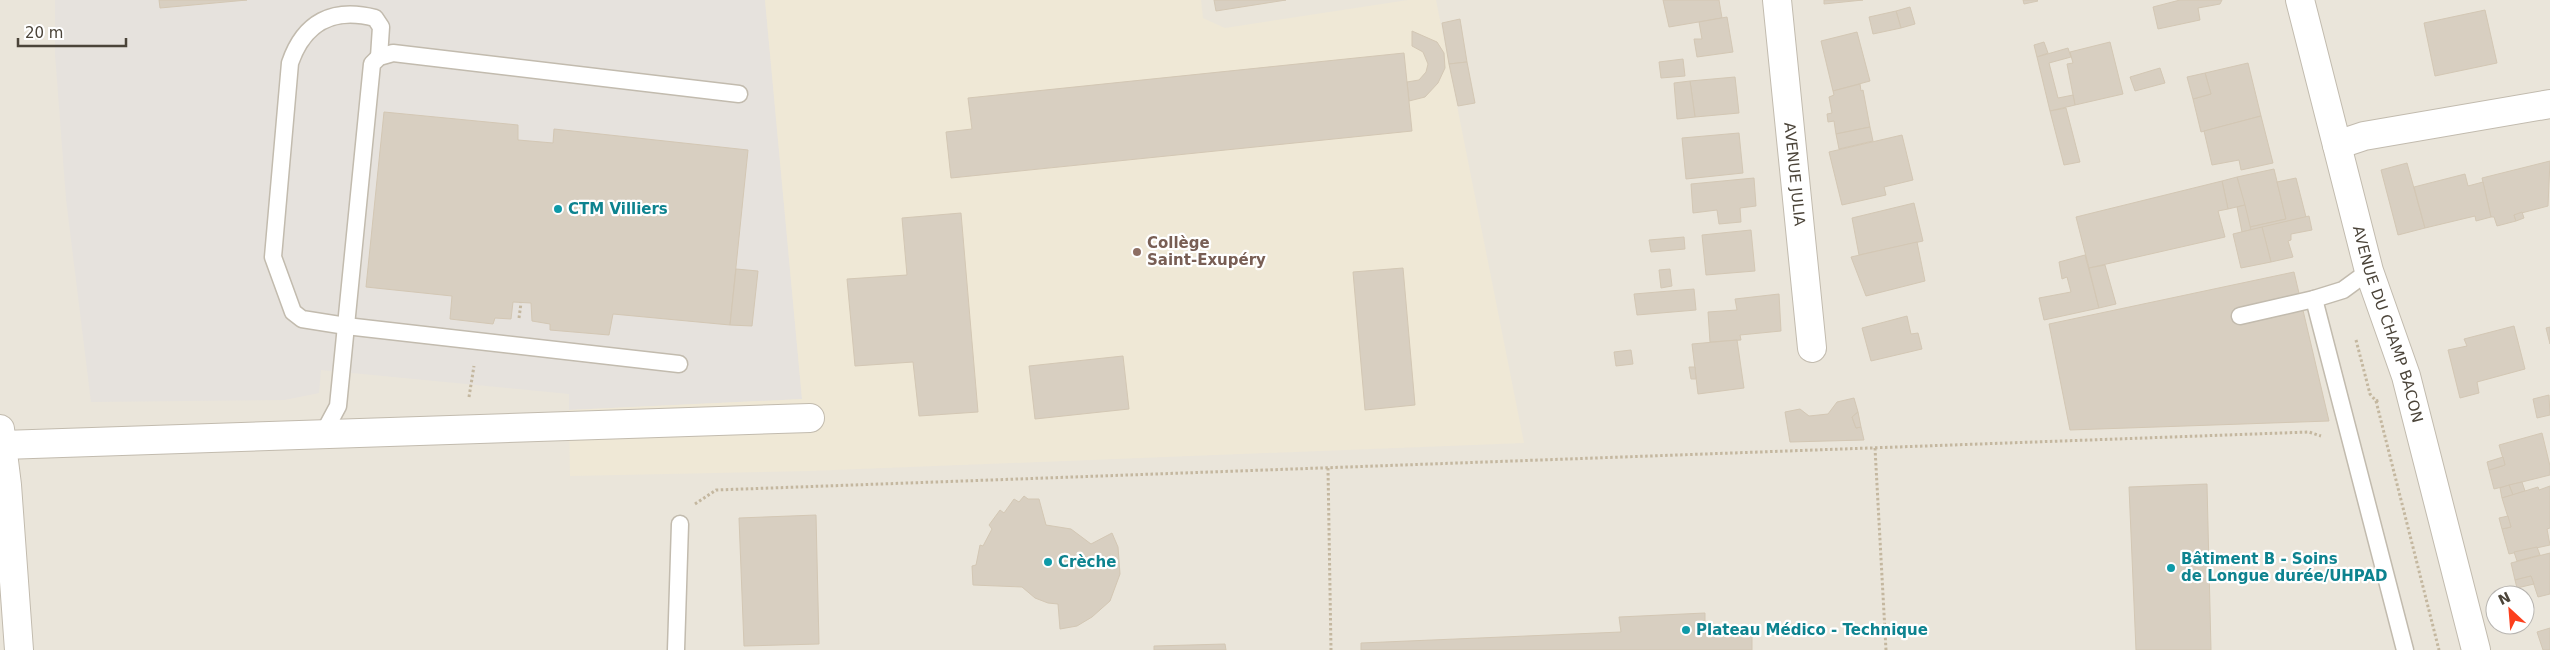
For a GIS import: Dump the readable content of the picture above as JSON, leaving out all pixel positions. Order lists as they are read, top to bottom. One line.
{"streets":{"street":["AVENUE JULIA","AVENUE DU CHAMP BACON"]},"places":["CTM Villiers","Collège Saint-Exupéry","Crèche","Bâtiment B - Soins de Longue durée/UHPAD","Plateau Médico - Technique"],"scale_bar":"20 m","north":"top left"}
